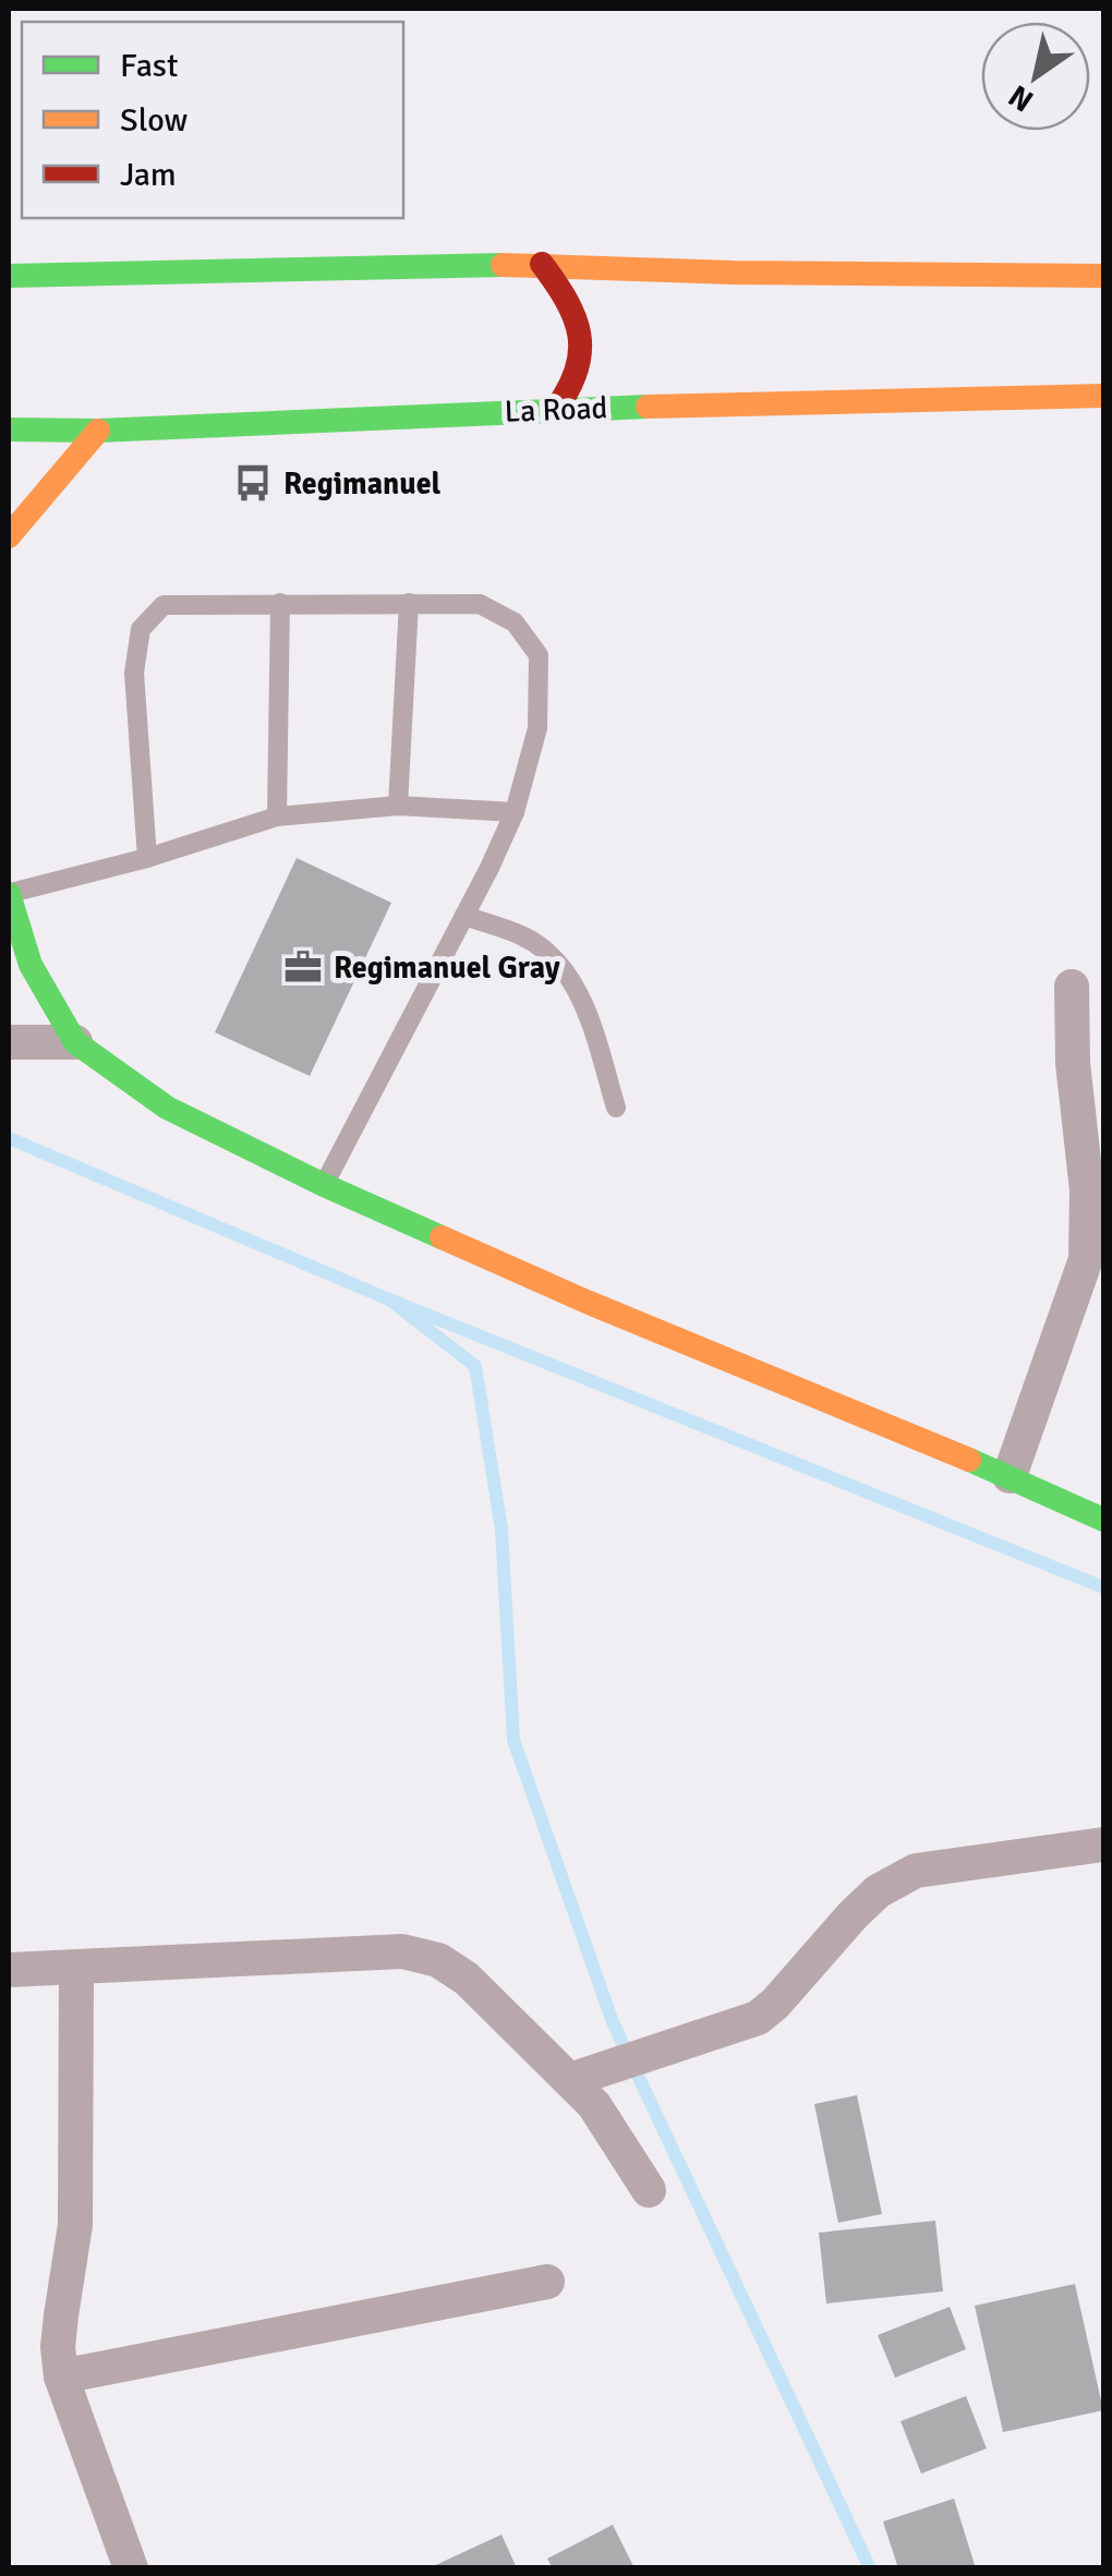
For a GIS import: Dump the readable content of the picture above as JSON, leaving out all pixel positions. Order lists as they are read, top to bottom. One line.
{"streets":{"main road":["La Road"]},"places":{"bus stop":["Regimanuel"],"office":["Regimanuel Gray"]},"legend":["Fast","Slow","Jam"],"north":"bottom left"}
